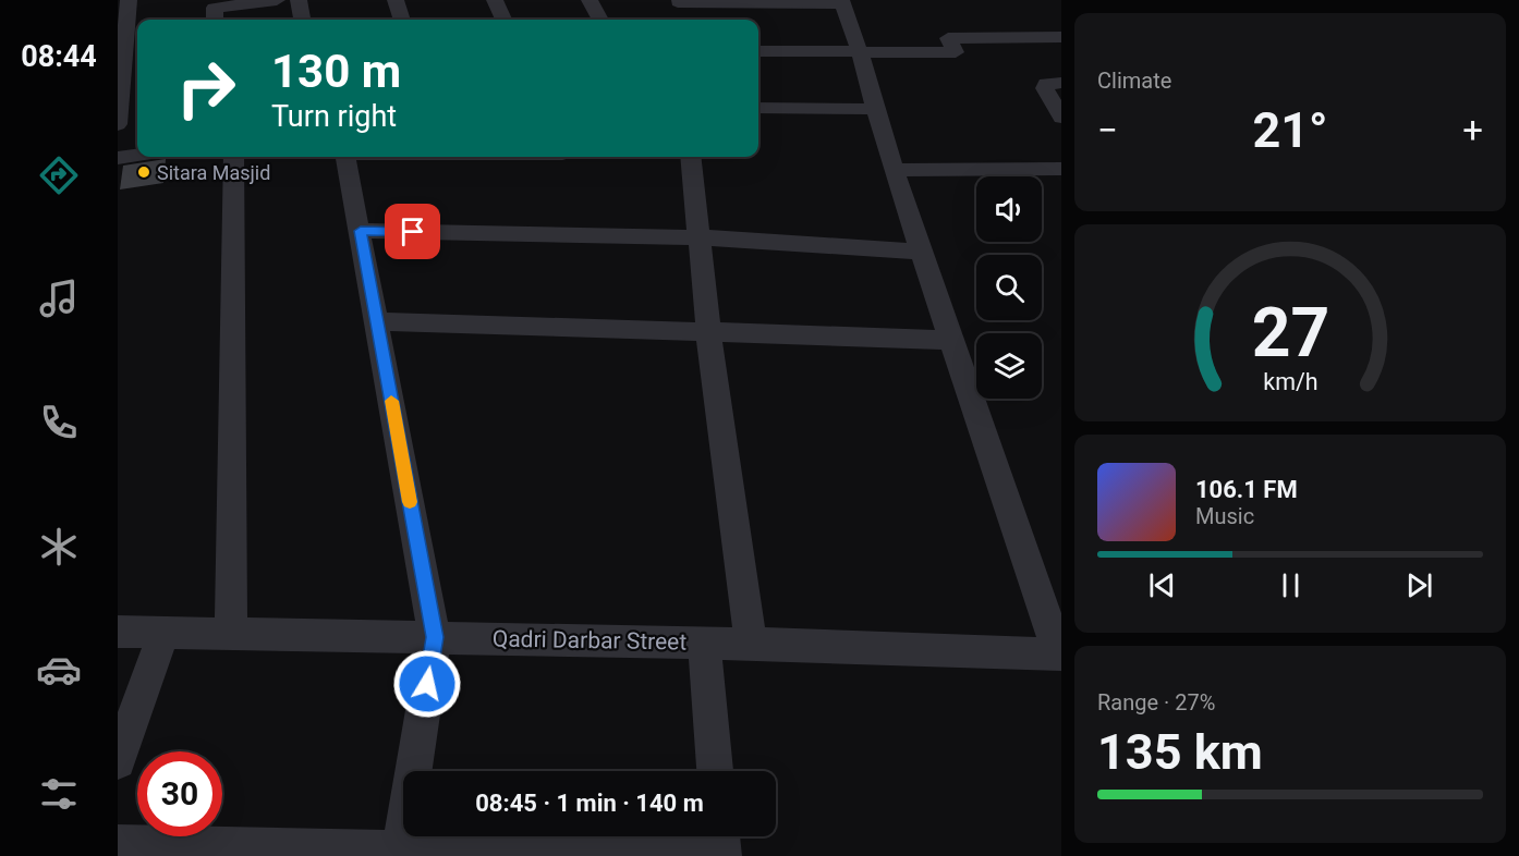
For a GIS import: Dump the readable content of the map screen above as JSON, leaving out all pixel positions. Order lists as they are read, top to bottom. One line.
{"streets":{"street":["Qadri Darbar Street"]},"places":["Sitara Masjid"],"page":{"tabs":"08:44","tile":["Climate",["Range · 27%","135 km"]],"turn":["130 m","Turn right"],"heat":["−","21°","+"],"song":["106.1 FM","Music"],"limit":"30","trip":"08:45 · 1 min · 140 m","gauge":["27","km/h"]}}
